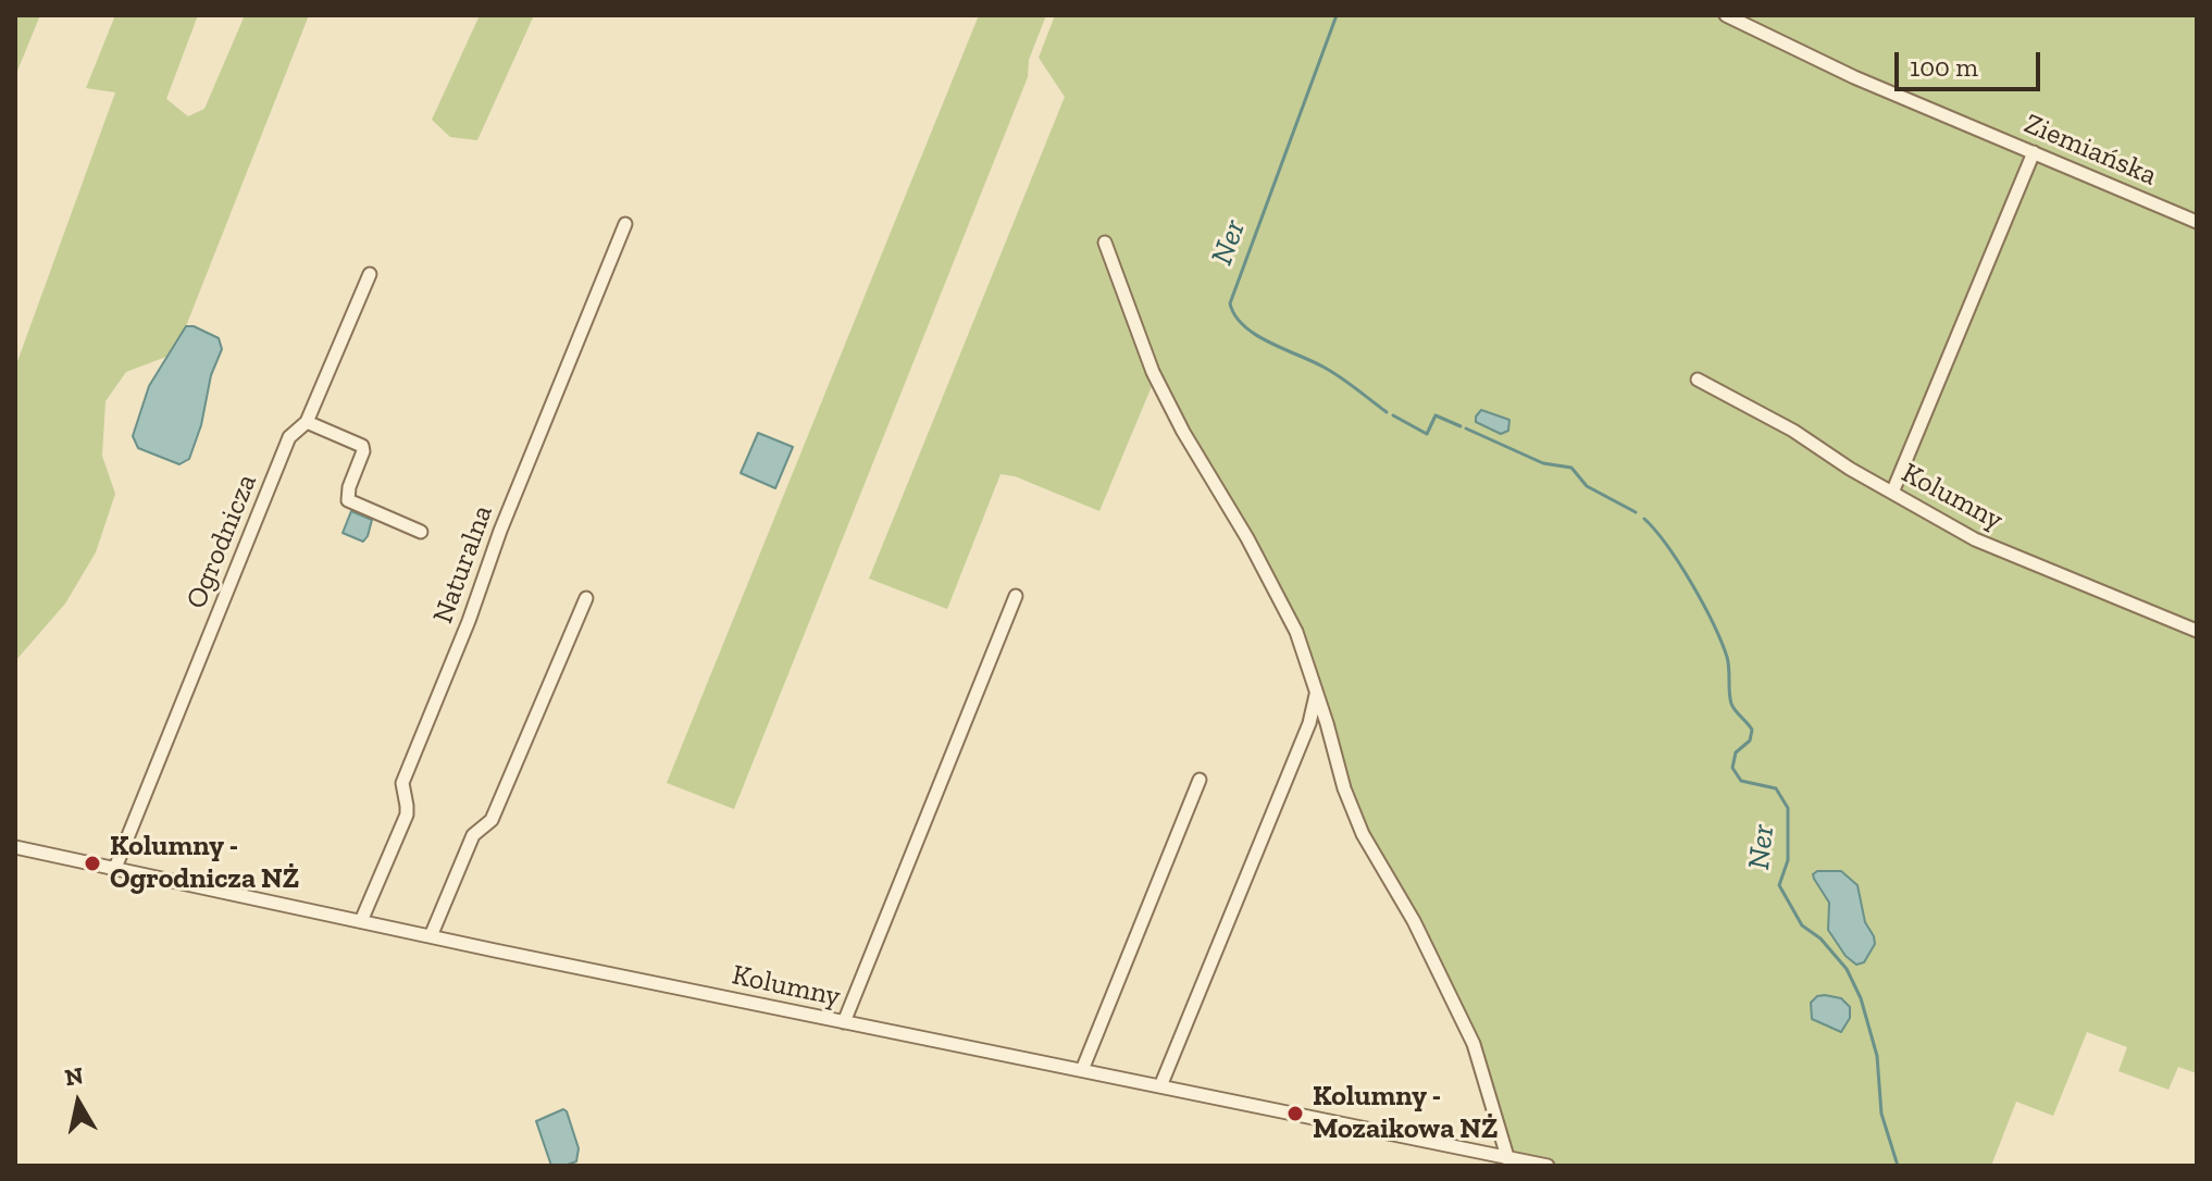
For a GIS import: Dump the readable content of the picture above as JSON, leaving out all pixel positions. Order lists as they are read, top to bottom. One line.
{"streets":{"street":["Ziemiańska","Kolumny","Ogrodnicza","Naturalna"]},"crossings":[["Kolumny","Ogrodnicza"],["Kolumny","Naturalna"]],"water":["Ner"],"places":["Kolumny - Ogrodnicza NŻ","Kolumny - Mozaikowa NŻ"],"scale_bar":"100 m","north":"top"}
